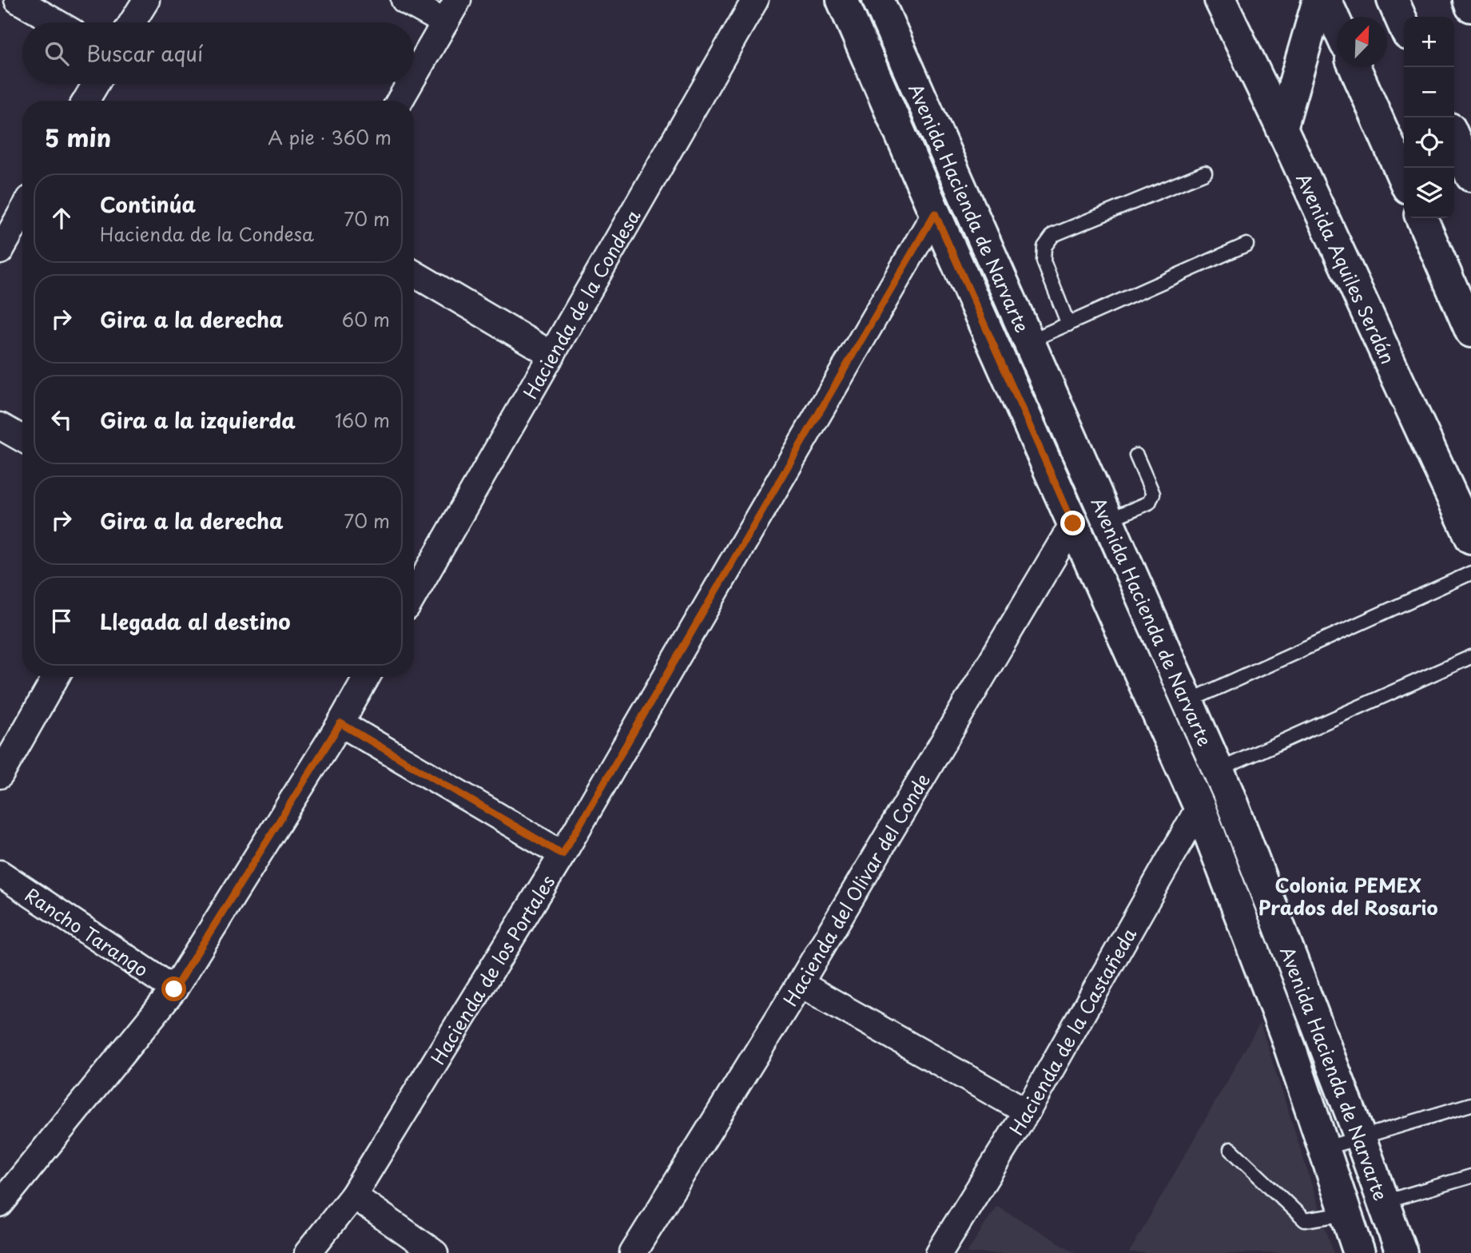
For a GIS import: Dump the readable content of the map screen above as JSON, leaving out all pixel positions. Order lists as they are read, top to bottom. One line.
{"streets":{"street":["Avenida Hacienda de Narvarte","Avenida Aquiles Serdán","Hacienda de la Condesa","Hacienda del Olivar del Conde","Rancho Tarango","Hacienda de los Portales","Hacienda de la Castañeda"]},"crossings":[["Avenida Hacienda de Narvarte","Hacienda del Olivar del Conde"],["Avenida Hacienda de Narvarte","Hacienda de los Portales"],["Avenida Hacienda de Narvarte","Hacienda de la Castañeda"]],"districts":["Colonia PEMEX Prados del Rosario"],"north":"top right","page":{"map_buttons":["+","−"],"search":"Buscar aquí","heading":["5 min","A pie · 360 m"],"list":[["Continúa","Hacienda de la Condesa","70 m"],["Gira a la derecha","60 m"],["Gira a la izquierda","160 m"],["Gira a la derecha","70 m"],"Llegada al destino"]}}
